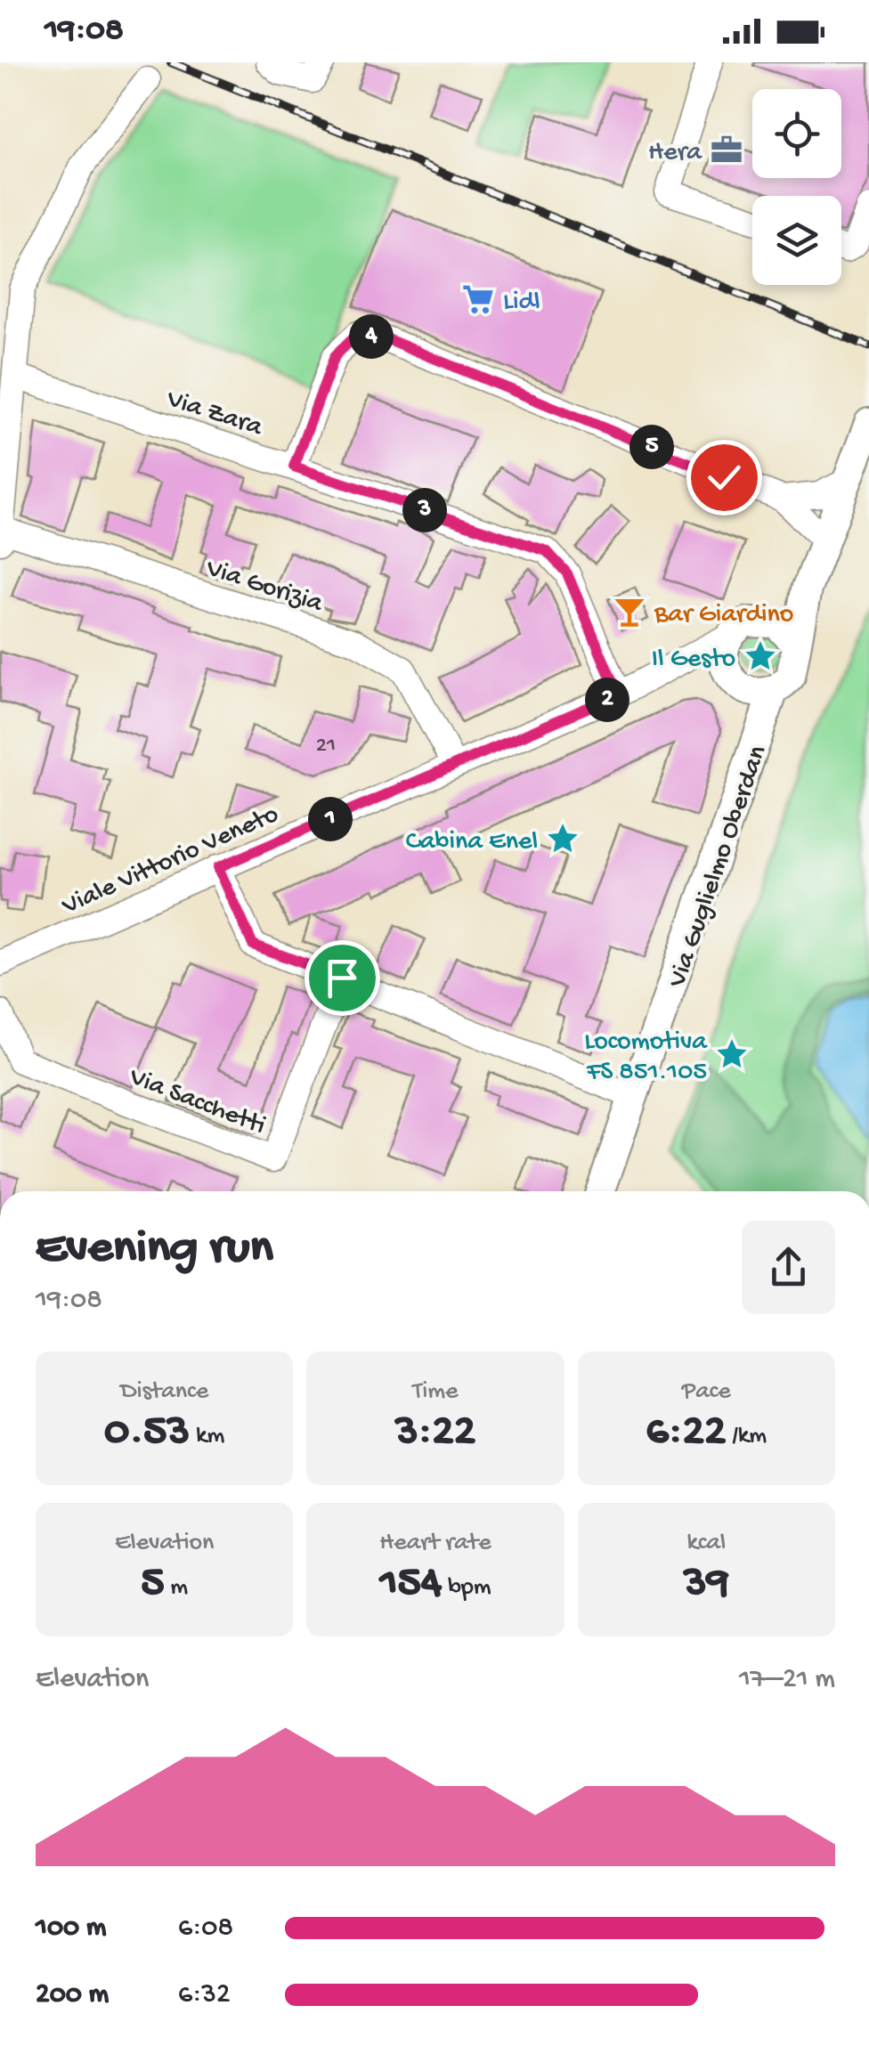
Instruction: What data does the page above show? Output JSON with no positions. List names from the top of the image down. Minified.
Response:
{"streets":{"main road":["Via Guglielmo Oberdan"],"street":["Via Zara","Via Gorizia","Viale Vittorio Veneto","Via Sacchetti"]},"crossings":[["Via Zara","Viale Vittorio Veneto"],["Via Gorizia","Viale Vittorio Veneto"],["Viale Vittorio Veneto","Via Guglielmo Oberdan"]],"places":{"office":["Hera"],"supermarket":["Lidl"],"bar":["Bar Giardino"],"place":["Il Gesto","Cabina Enel","Locomotiva FS 851.105"]},"house_numbers":["21"],"page":{"status":"19:08","pins":["4","5","3","2","1"],"heading":["Evening run","19:08"],"stats":[["Distance","0.53 km"],["Time","3:22"],["Pace","6:22 /km"],["Elevation","5 m"],["Heart rate","154 bpm"],["kcal","39"]],"chart":["Elevation","17–21 m"],"list":[{"name":"100 m","note":"6:08"},{"name":"200 m","note":"6:32"}]}}
